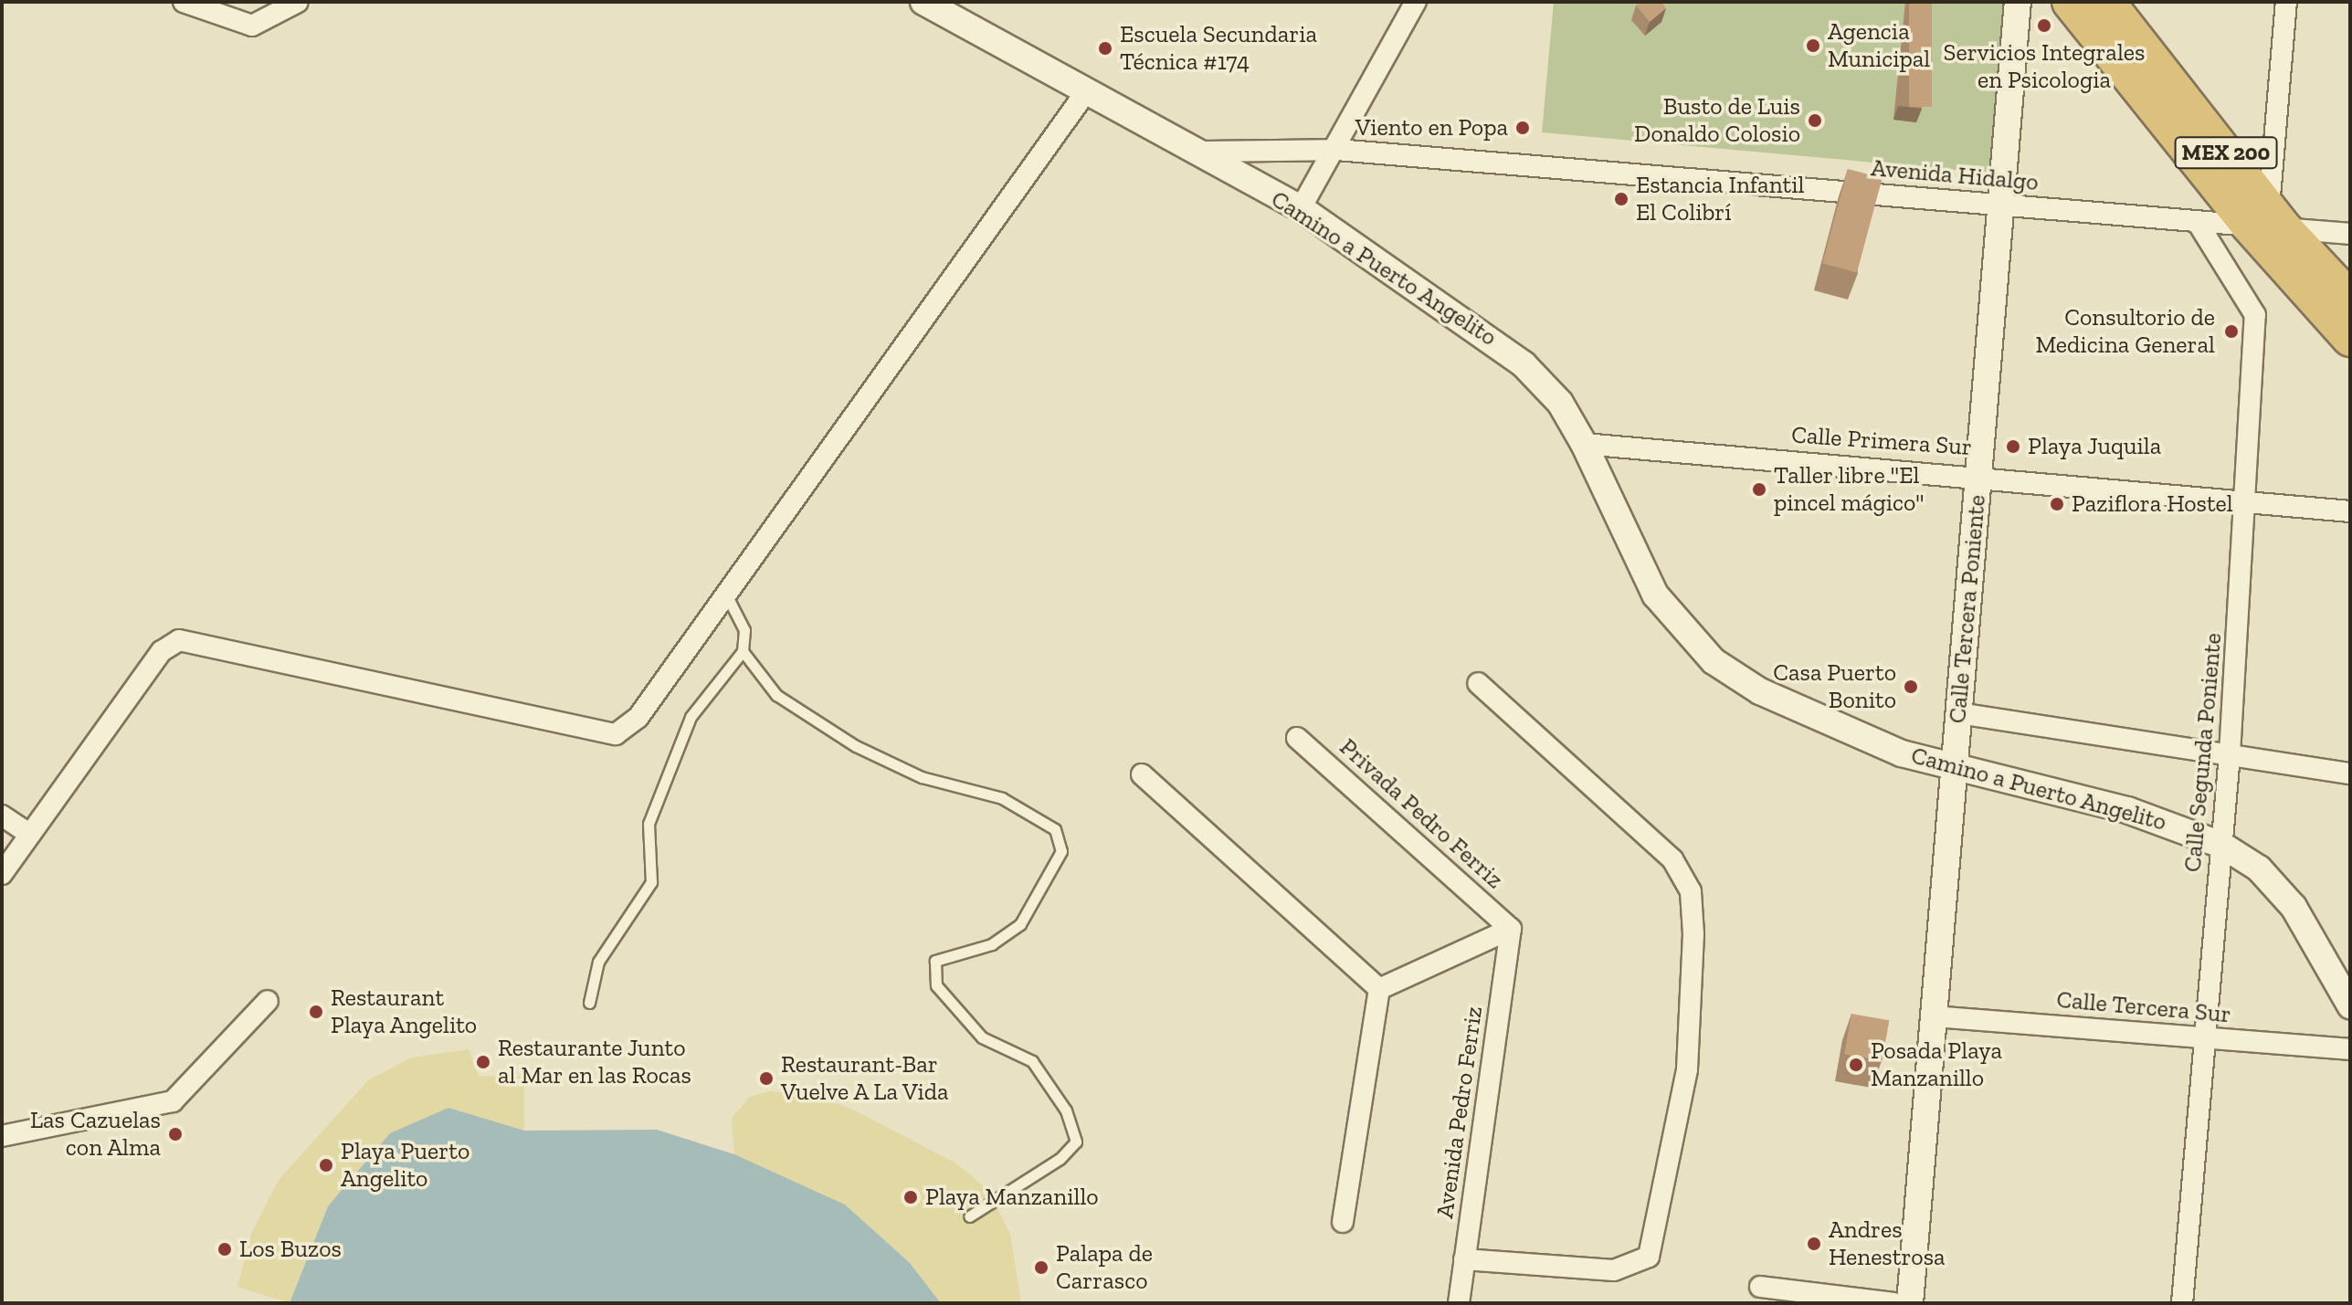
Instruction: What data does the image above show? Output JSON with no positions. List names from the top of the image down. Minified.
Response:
{"streets":{"highway":["MEX 200"],"street":["Avenida Hidalgo","Camino a Puerto Angelito","Calle Primera Sur","Calle Tercera Poniente","Calle Segunda Poniente","Privada Pedro Ferriz","Calle Tercera Sur","Avenida Pedro Ferriz"]},"crossings":[["MEX 200","Avenida Hidalgo"],["Avenida Hidalgo","Camino a Puerto Angelito"],["Avenida Hidalgo","Calle Tercera Poniente"],["Avenida Hidalgo","Calle Segunda Poniente"],["Camino a Puerto Angelito","Calle Primera Sur"],["Camino a Puerto Angelito","Calle Tercera Poniente"],["Camino a Puerto Angelito","Calle Segunda Poniente"],["Calle Primera Sur","Calle Tercera Poniente"],["Calle Primera Sur","Calle Segunda Poniente"],["Calle Tercera Poniente","Calle Tercera Sur"],["Calle Segunda Poniente","Calle Tercera Sur"],["Privada Pedro Ferriz","Avenida Pedro Ferriz"]],"places":["Servicios Integrales en Psicologia","Agencia Municipal","Escuela Secundaria Técnica #174","Busto de Luis Donaldo Colosio","Viento en Popa","Estancia Infantil El Colibrí","Consultorio de Medicina General","Playa Juquila","Taller libre \"El pincel mágico\"","Paziflora Hostel","Casa Puerto Bonito","Restaurant Playa Angelito","Restaurante Junto al Mar en las Rocas","Posada Playa Manzanillo","Restaurant-Bar Vuelve A La Vida","Las Cazuelas con Alma","Playa Puerto Angelito","Playa Manzanillo","Andres Henestrosa","Los Buzos","Palapa de Carrasco"]}
